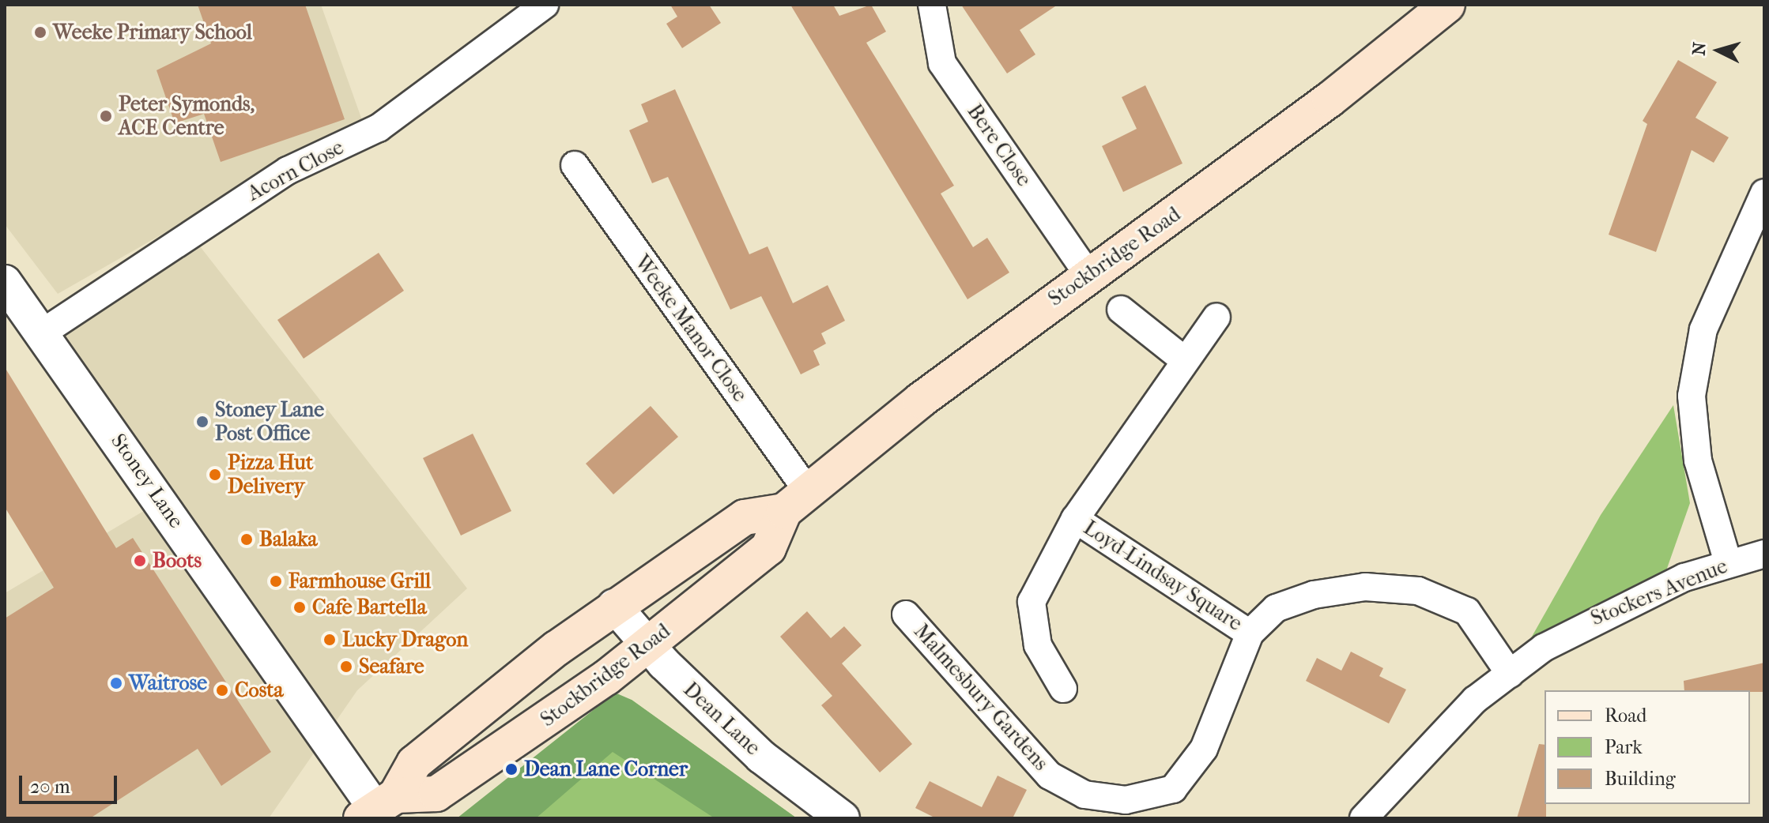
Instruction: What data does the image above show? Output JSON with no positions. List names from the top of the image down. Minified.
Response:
{"streets":{"main road":["Stockbridge Road"],"street":["Bere Close","Acorn Close","Weeke Manor Close","Stoney Lane","Loyd-Lindsay Square","Stockers Avenue","Malmesbury Gardens","Dean Lane"]},"crossings":[["Bere Close","Stockbridge Road"],["Acorn Close","Stoney Lane"],["Stockbridge Road","Weeke Manor Close"],["Stockbridge Road","Stoney Lane"],["Stockbridge Road","Dean Lane"],["Loyd-Lindsay Square","Malmesbury Gardens"],["Stockers Avenue","Malmesbury Gardens"]],"places":["Weeke Primary School","Peter Symonds, ACE Centre","Stoney Lane Post Office","Pizza Hut Delivery","Balaka","Boots","Farmhouse Grill","Cafe Bartella","Lucky Dragon","Seafare","Waitrose","Costa","Dean Lane Corner"],"legend":["Road","Park","Building"],"scale_bar":"20 m","north":"left"}
